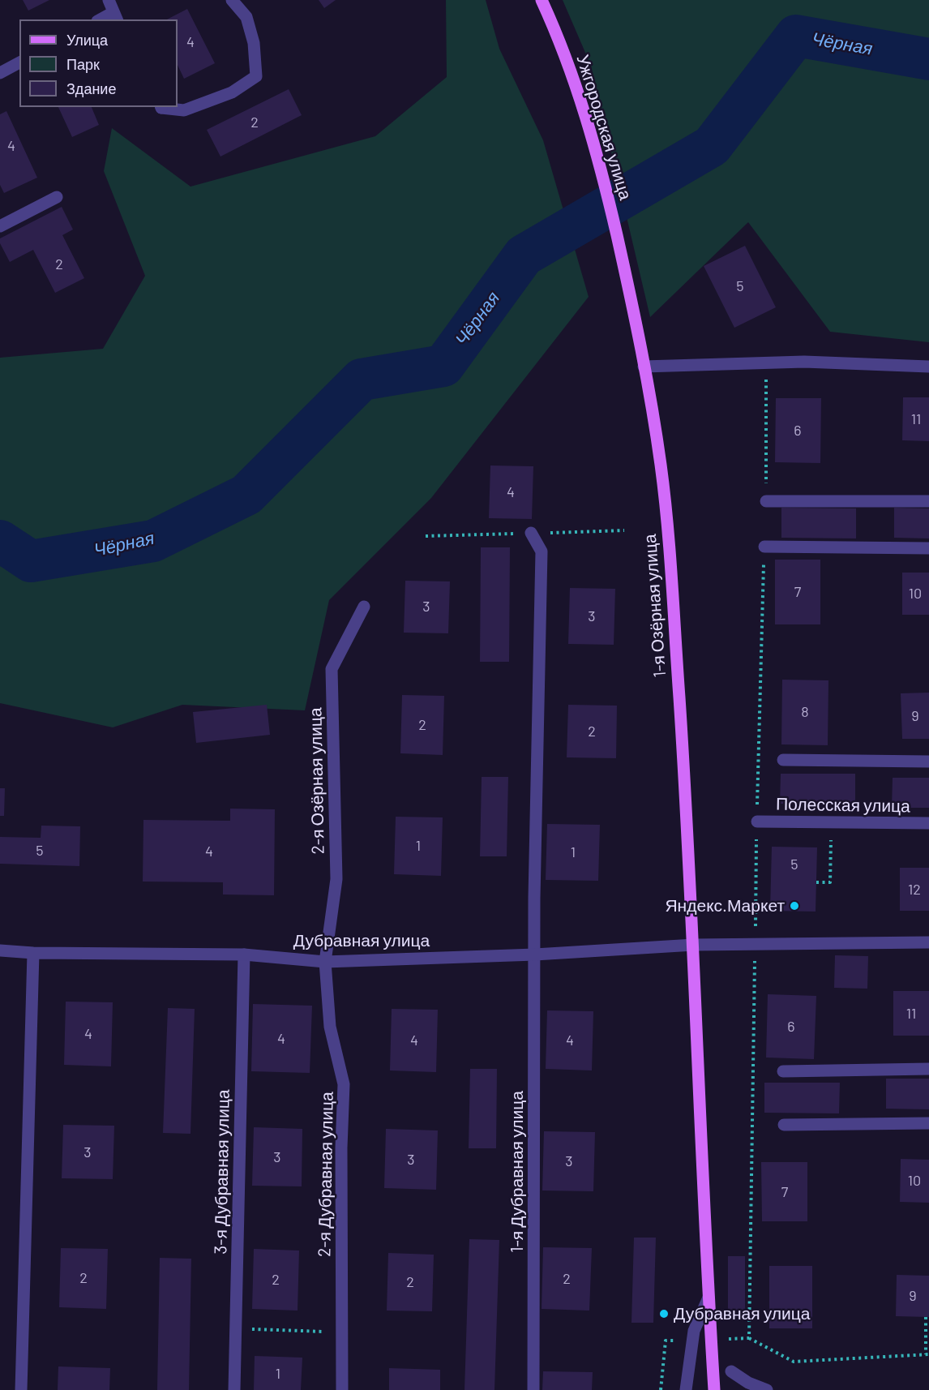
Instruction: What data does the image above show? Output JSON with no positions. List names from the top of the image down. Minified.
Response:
{"streets":{"main road":["Ужгородская улица","1-я Озёрная улица"],"street":["2-я Озёрная улица","Полесская улица","Дубравная улица","3-я Дубравная улица","1-я Дубравная улица","2-я Дубравная улица"]},"crossings":[["Ужгородская улица","1-я Озёрная улица"],["1-я Озёрная улица","Дубравная улица"],["2-я Озёрная улица","Дубравная улица"],["2-я Озёрная улица","2-я Дубравная улица"],["Дубравная улица","3-я Дубравная улица"],["Дубравная улица","1-я Дубравная улица"],["Дубравная улица","2-я Дубравная улица"]],"water":["Чёрная"],"places":["Яндекс.Маркет","Дубравная улица"],"house_numbers":["4","2","4","2","5","11","6","4","7","10","3","3","8","9","2","2","1","5","4","1","5","12","11","6","4","4","4","4","3","3","3","3","10","7","2","2","2","2","9","1"],"legend":["Улица","Парк","Здание"]}
